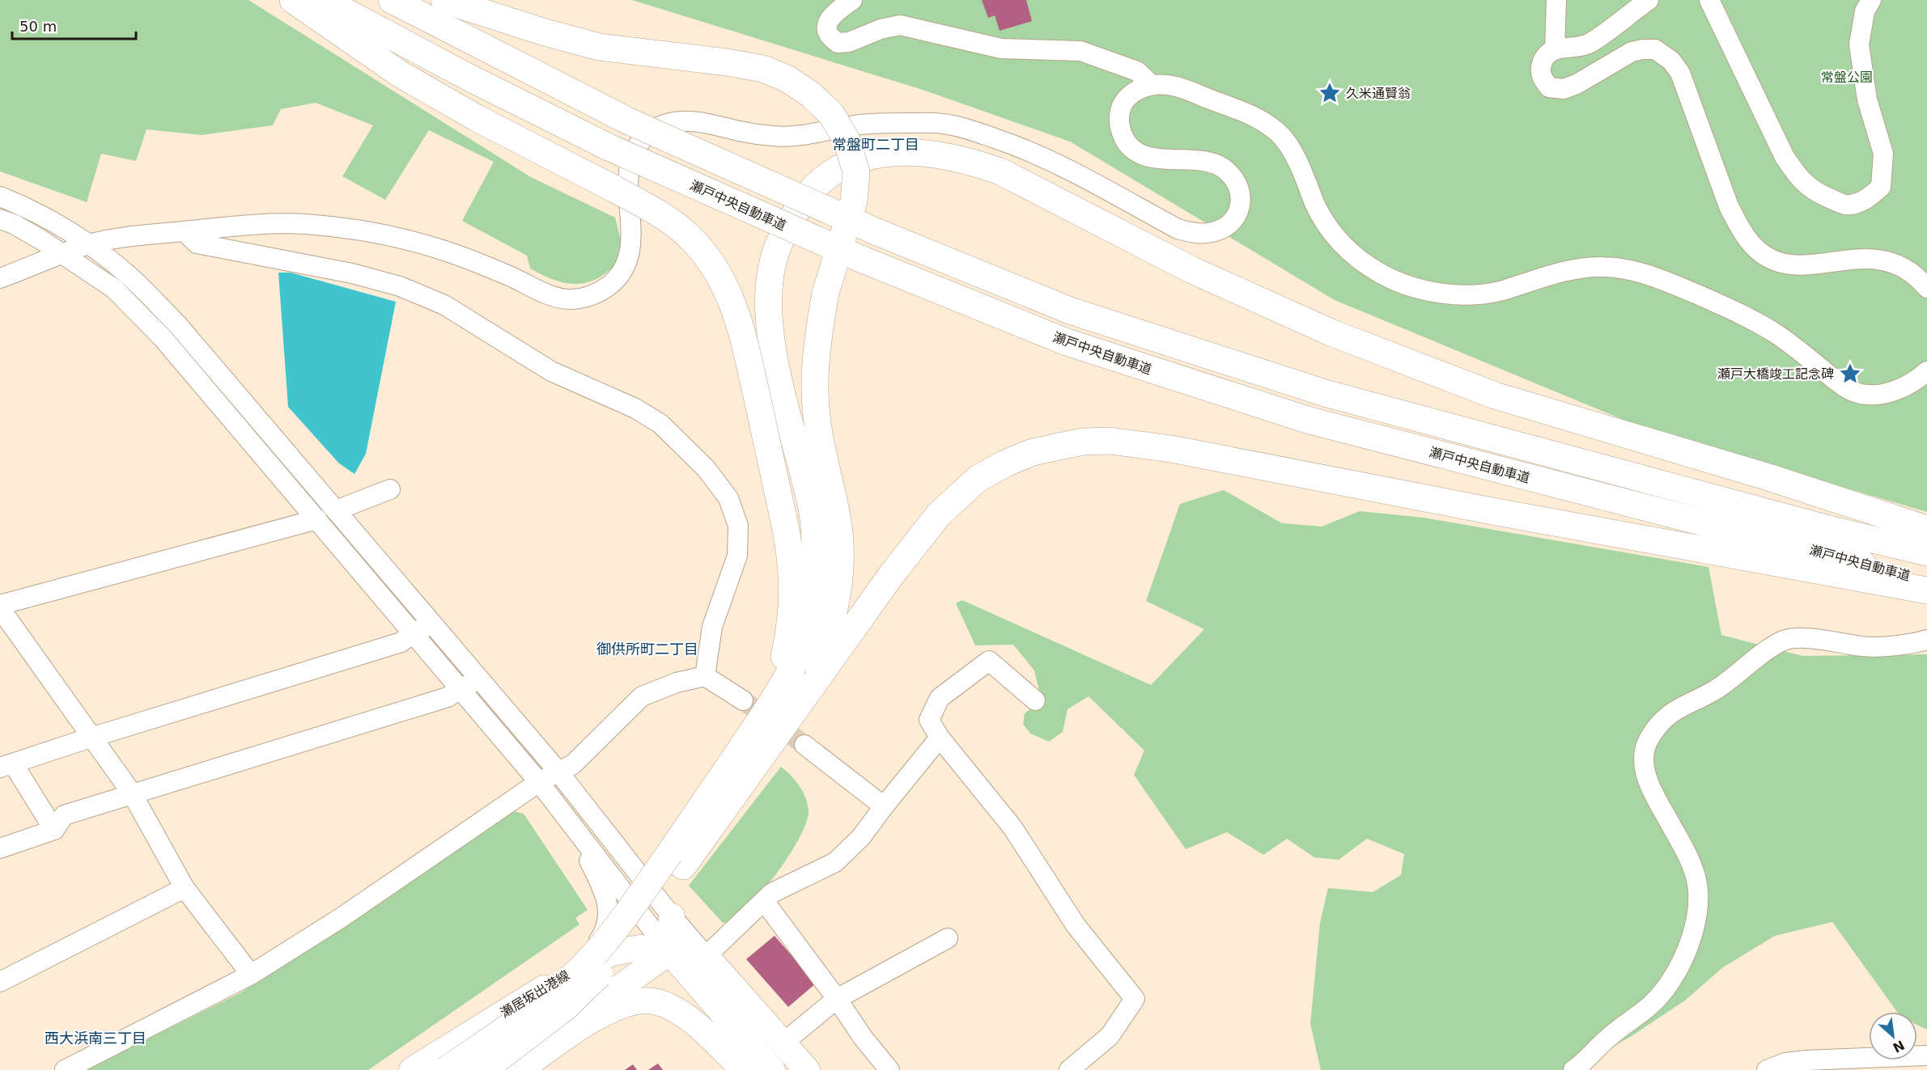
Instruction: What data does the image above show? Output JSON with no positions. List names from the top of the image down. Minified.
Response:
{"streets":{"highway":["瀬戸中央自動車道"],"main road":["瀬居坂出港線"]},"districts":["常盤町二丁目","御供所町二丁目","西大浜南三丁目"],"parks":["常盤公園"],"places":{"place":["久米通賢翁","瀬戸大橋竣工記念碑"]},"scale_bar":"50 m","north":"bottom right"}
